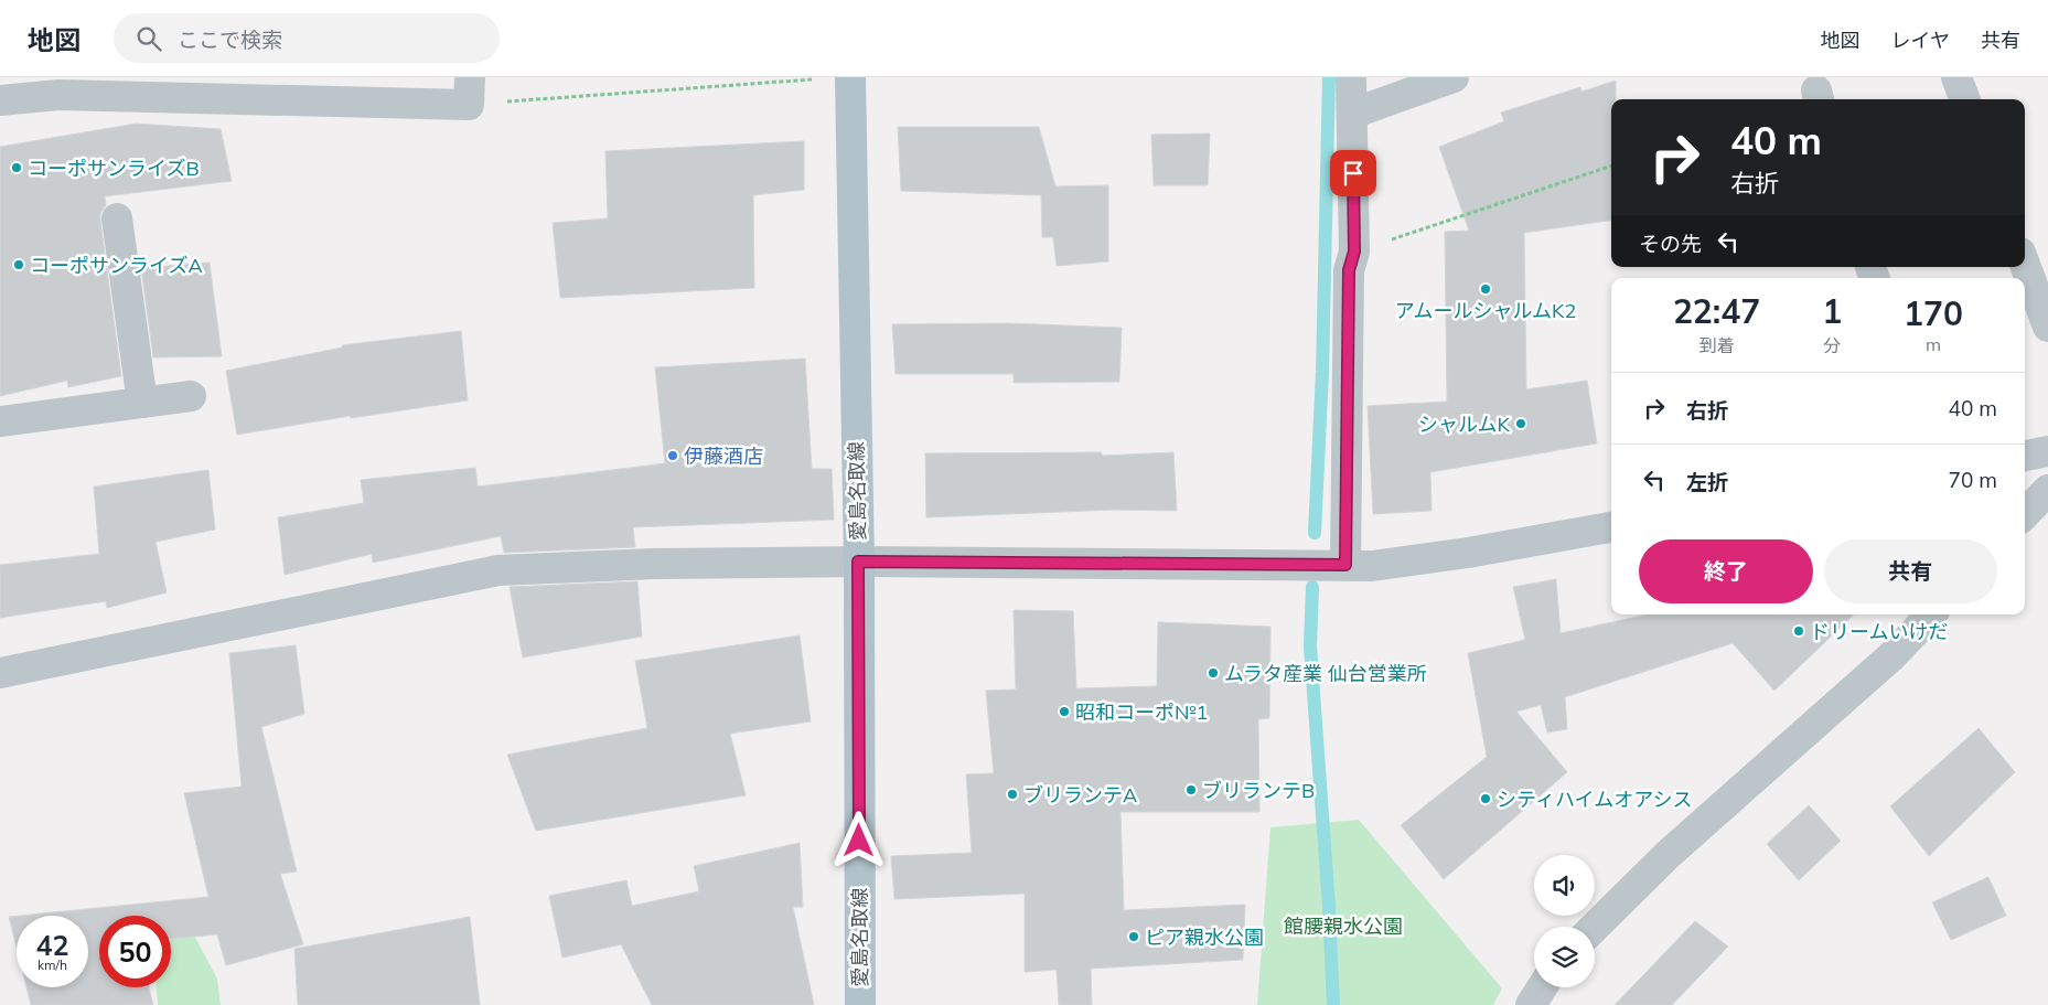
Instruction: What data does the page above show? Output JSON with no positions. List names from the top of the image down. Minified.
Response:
{"streets":{"main road":["愛島名取線"]},"parks":["館腰親水公園"],"places":["コーポサンライズB","コーポサンライズA","アムールシャルムK2","シャルムK","伊藤酒店","ドリームいけだ","ムラタ産業 仙台営業所","昭和コーポ№1","ブリランテB","ブリランテA","シティハイムオアシス","ピア親水公園"],"page":{"header":"地図","search":"ここで検索","nav":["地図","レイヤ","共有"],"turn":["40 m","右折"],"then":"その先","eta":["22:47","到着","1","分","170","m"],"list":[{"name":"右折","value":"40 m"},{"name":"左折","value":"70 m"}],"buttons":["終了","共有"],"speed":"42 km/h","limit":"50"}}
